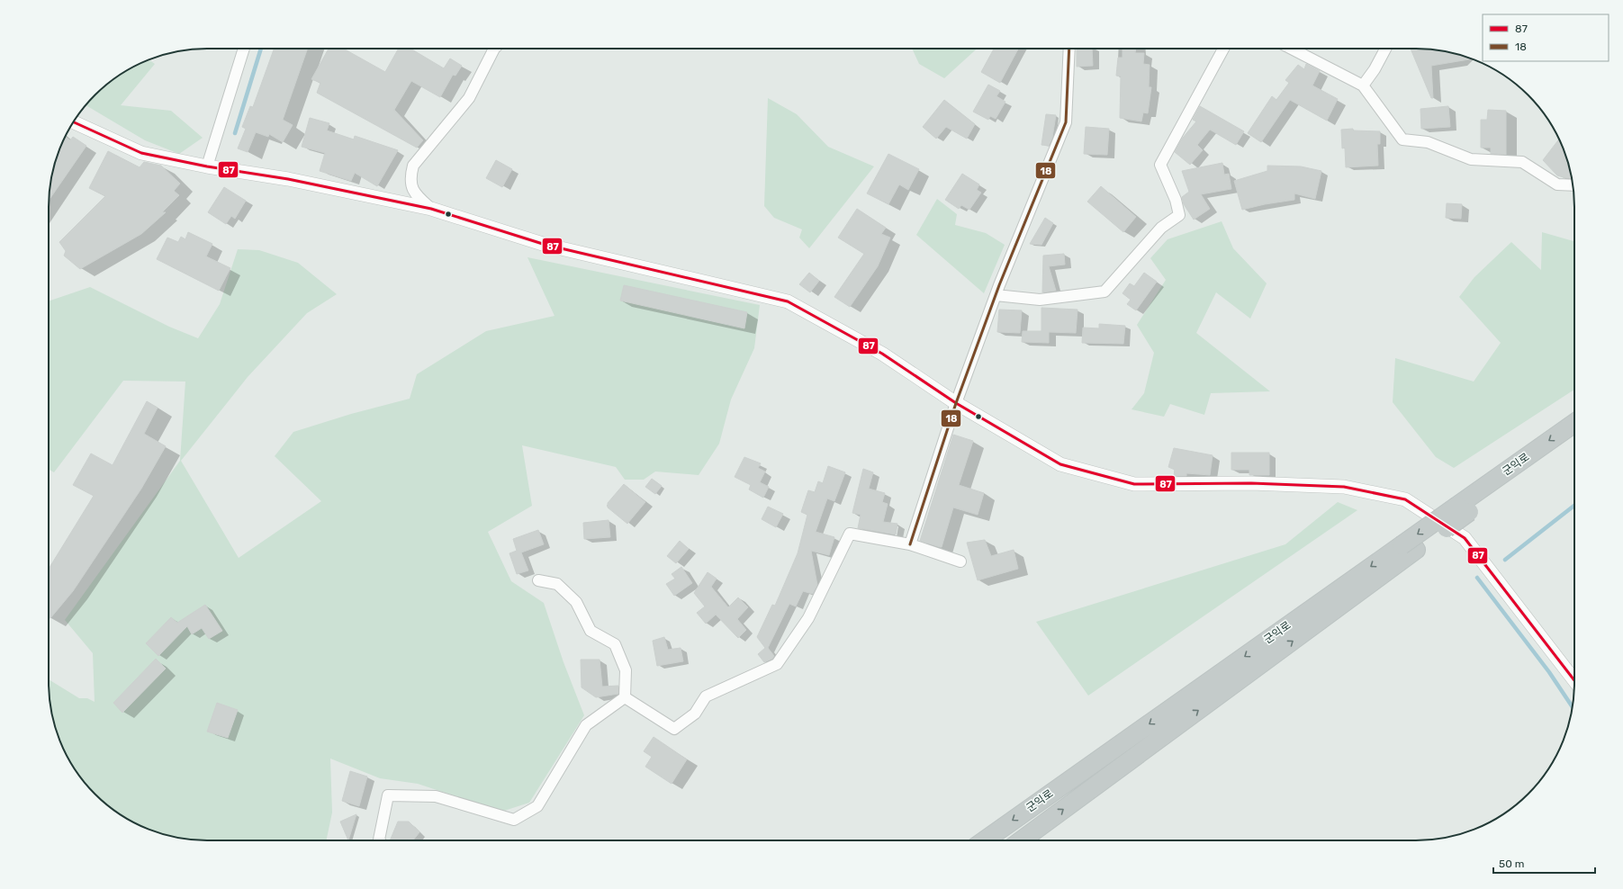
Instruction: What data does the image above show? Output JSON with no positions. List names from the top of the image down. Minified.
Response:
{"streets":{"highway":["군익로"]},"lines":["transit line 18","transit line 87"],"legend":["87","18"],"scale_bar":"50 m"}
